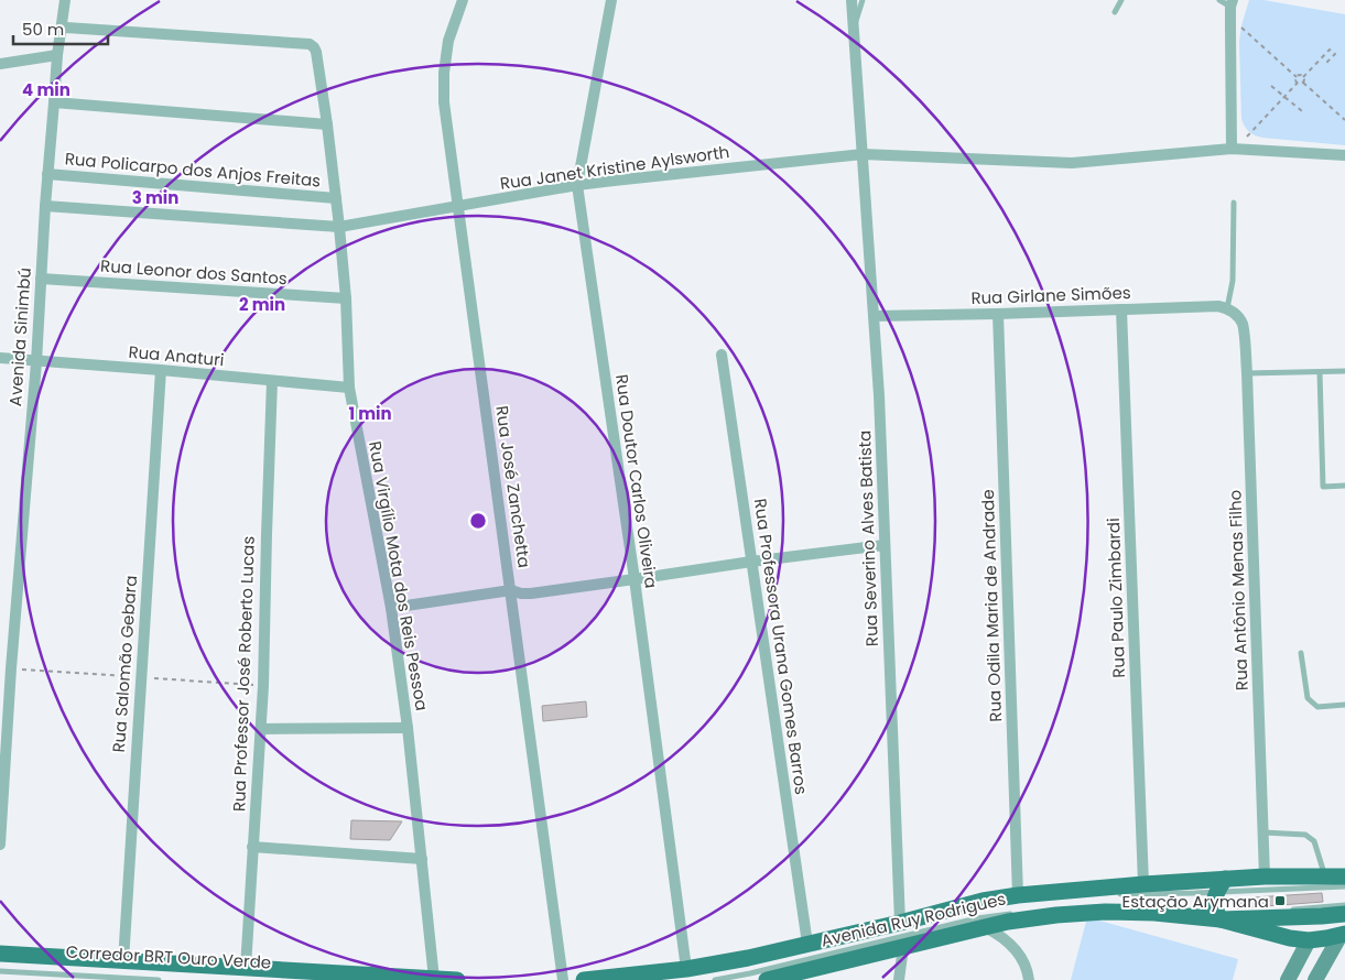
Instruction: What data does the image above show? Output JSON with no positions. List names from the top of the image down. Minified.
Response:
{"streets":{"main road":["Avenida Ruy Rodrigues"],"street":["Rua Janet Kristine Aylsworth","Rua Policarpo dos Anjos Freitas","Rua Leonor dos Santos","Rua Girlane Simões","Avenida Sinimbú","Rua Anaturi","Rua Doutor Carlos Oliveira","Rua José Zanchetta","Rua Severino Alves Batista","Rua Virgílio Mota dos Reis Pessoa","Rua Antônio Menas Filho","Rua Paulo Zimbardi","Rua Odila Maria de Andrade","Rua Professora Urana Gomes Barros","Rua Salomão Gebara","Rua Professor José Roberto Lucas"],"lane":["Corredor BRT Ouro Verde"]},"crossings":[["Rua Janet Kristine Aylsworth","Avenida Sinimbú"],["Rua Janet Kristine Aylsworth","Rua Doutor Carlos Oliveira"],["Rua Janet Kristine Aylsworth","Rua José Zanchetta"],["Rua Janet Kristine Aylsworth","Rua Severino Alves Batista"],["Rua Janet Kristine Aylsworth","Rua Virgílio Mota dos Reis Pessoa"],["Rua Policarpo dos Anjos Freitas","Avenida Sinimbú"],["Rua Policarpo dos Anjos Freitas","Rua Virgílio Mota dos Reis Pessoa"],["Rua Leonor dos Santos","Avenida Sinimbú"],["Rua Leonor dos Santos","Rua Virgílio Mota dos Reis Pessoa"],["Rua Girlane Simões","Rua Severino Alves Batista"],["Rua Girlane Simões","Rua Antônio Menas Filho"],["Rua Girlane Simões","Rua Paulo Zimbardi"],["Rua Girlane Simões","Rua Odila Maria de Andrade"],["Avenida Sinimbú","Rua Anaturi"],["Avenida Sinimbú","Rua Virgílio Mota dos Reis Pessoa"],["Rua Anaturi","Rua Virgílio Mota dos Reis Pessoa"],["Rua Anaturi","Rua Salomão Gebara"],["Rua Anaturi","Rua Professor José Roberto Lucas"],["Rua Doutor Carlos Oliveira","Avenida Ruy Rodrigues"],["Rua Severino Alves Batista","Avenida Ruy Rodrigues"],["Rua Antônio Menas Filho","Avenida Ruy Rodrigues"],["Rua Paulo Zimbardi","Avenida Ruy Rodrigues"],["Rua Odila Maria de Andrade","Avenida Ruy Rodrigues"],["Rua Professora Urana Gomes Barros","Avenida Ruy Rodrigues"]],"places":{"transit":["Estação Arymana"]},"scale_bar":"50 m","rings":["4 min","3 min","2 min","1 min"]}
